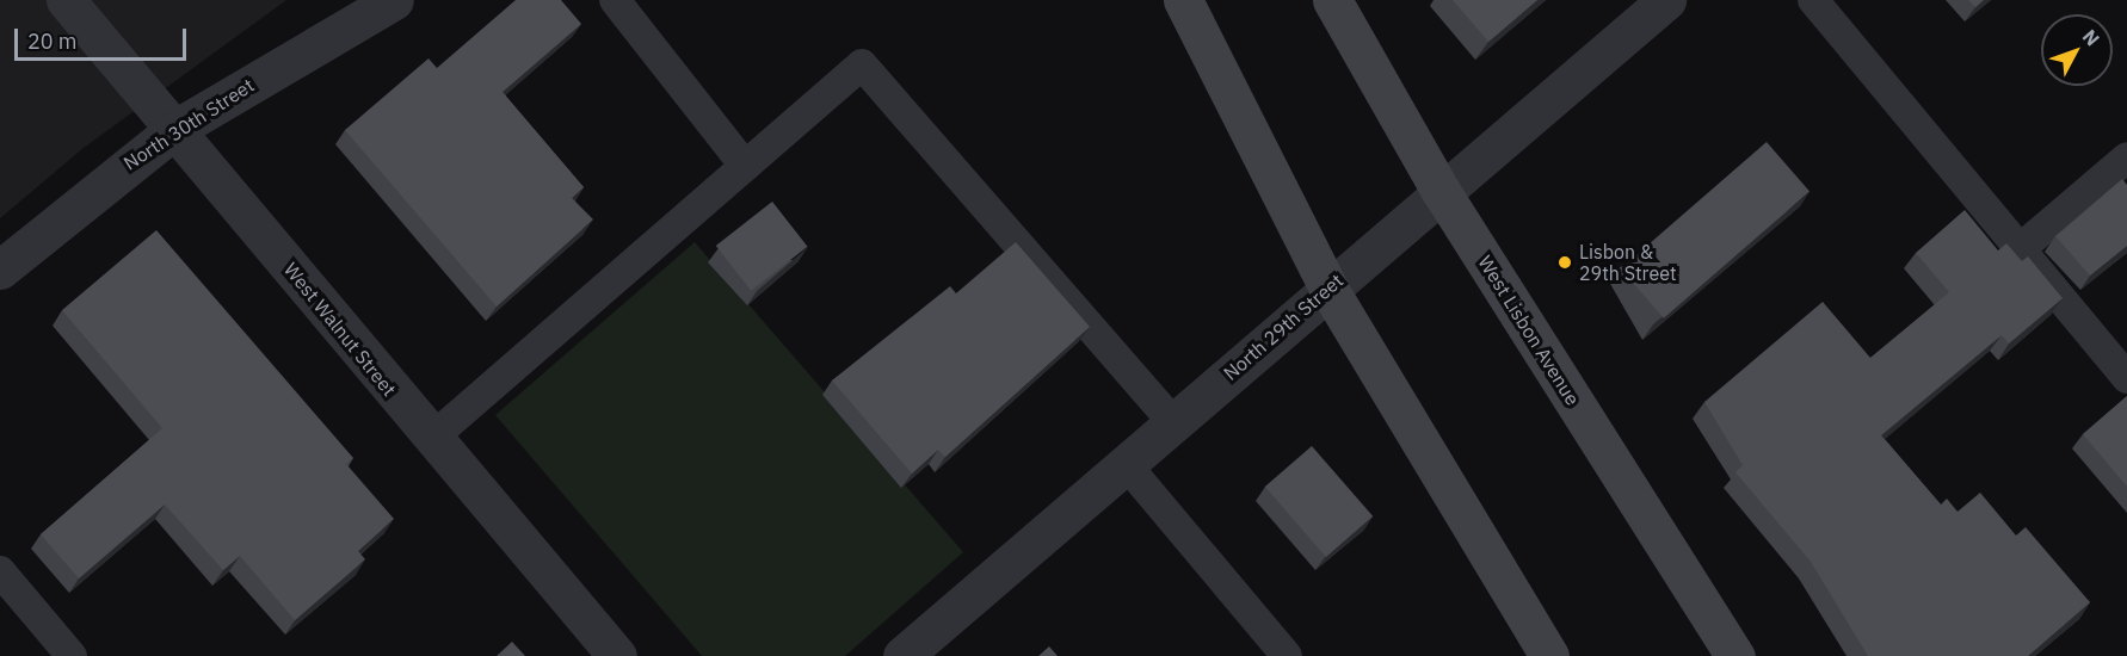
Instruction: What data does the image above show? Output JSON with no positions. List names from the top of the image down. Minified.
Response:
{"streets":{"main road":["West Lisbon Avenue"],"street":["North 30th Street","North 29th Street","West Walnut Street"]},"crossings":[["North 30th Street","West Walnut Street"],["North 29th Street","West Lisbon Avenue"]],"places":["Lisbon & 29th Street"],"scale_bar":"20 m","north":"top right"}
